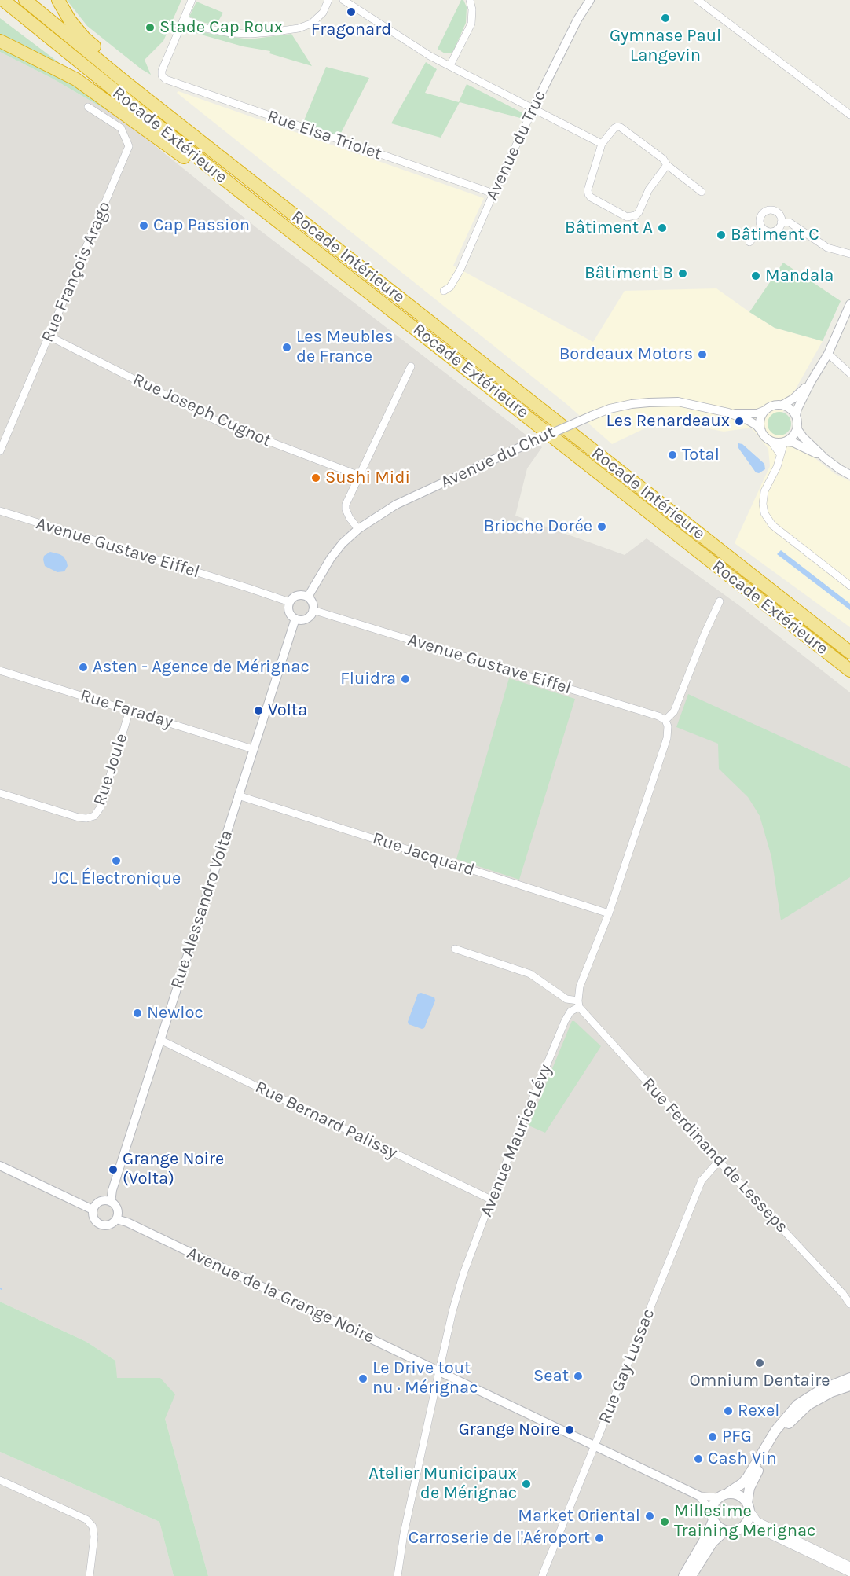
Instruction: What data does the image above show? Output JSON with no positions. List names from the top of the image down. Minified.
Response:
{"streets":{"highway":["Rocade Extérieure","Rocade Intérieure"],"street":["Rue Elsa Triolet","Avenue du Truc","Rue François Arago","Rue Joseph Cugnot","Avenue du Chut","Avenue Gustave Eiffel","Rue Faraday","Rue Joule","Rue Jacquard","Rue Alessandro Volta","Rue Bernard Palissy","Avenue Maurice Lévy","Rue Ferdinand de Lesseps","Avenue de la Grange Noire","Rue Gay Lussac"]},"crossings":[["Rue Elsa Triolet","Avenue du Truc"],["Rue François Arago","Rue Joseph Cugnot"],["Avenue du Chut","Avenue Gustave Eiffel"],["Avenue du Chut","Rue Alessandro Volta"],["Avenue Gustave Eiffel","Rue Alessandro Volta"],["Avenue Gustave Eiffel","Avenue Maurice Lévy"],["Rue Faraday","Rue Joule"],["Rue Faraday","Rue Alessandro Volta"],["Rue Jacquard","Rue Alessandro Volta"],["Rue Jacquard","Avenue Maurice Lévy"],["Rue Alessandro Volta","Rue Bernard Palissy"],["Rue Alessandro Volta","Avenue de la Grange Noire"],["Rue Bernard Palissy","Avenue Maurice Lévy"],["Avenue Maurice Lévy","Rue Ferdinand de Lesseps"],["Avenue Maurice Lévy","Avenue de la Grange Noire"],["Rue Ferdinand de Lesseps","Rue Gay Lussac"],["Avenue de la Grange Noire","Rue Gay Lussac"]],"places":["Fragonard","Gymnase Paul Langevin","Stade Cap Roux","Cap Passion","Bâtiment A","Bâtiment C","Bâtiment B","Mandala","Les Meubles de France","Bordeaux Motors","Les Renardeaux","Total","Sushi Midi","Brioche Dorée","Asten - Agence de Mérignac","Fluidra","Volta","JCL Électronique","Newloc","Grange Noire (Volta)","Omnium Dentaire","Seat","Le Drive tout nu · Mérignac","Rexel","Grange Noire","PFG","Cash Vin","Atelier Municipaux de Mérignac","Market Oriental","Millesime Training Merignac","Carroserie de l'Aéroport"]}
